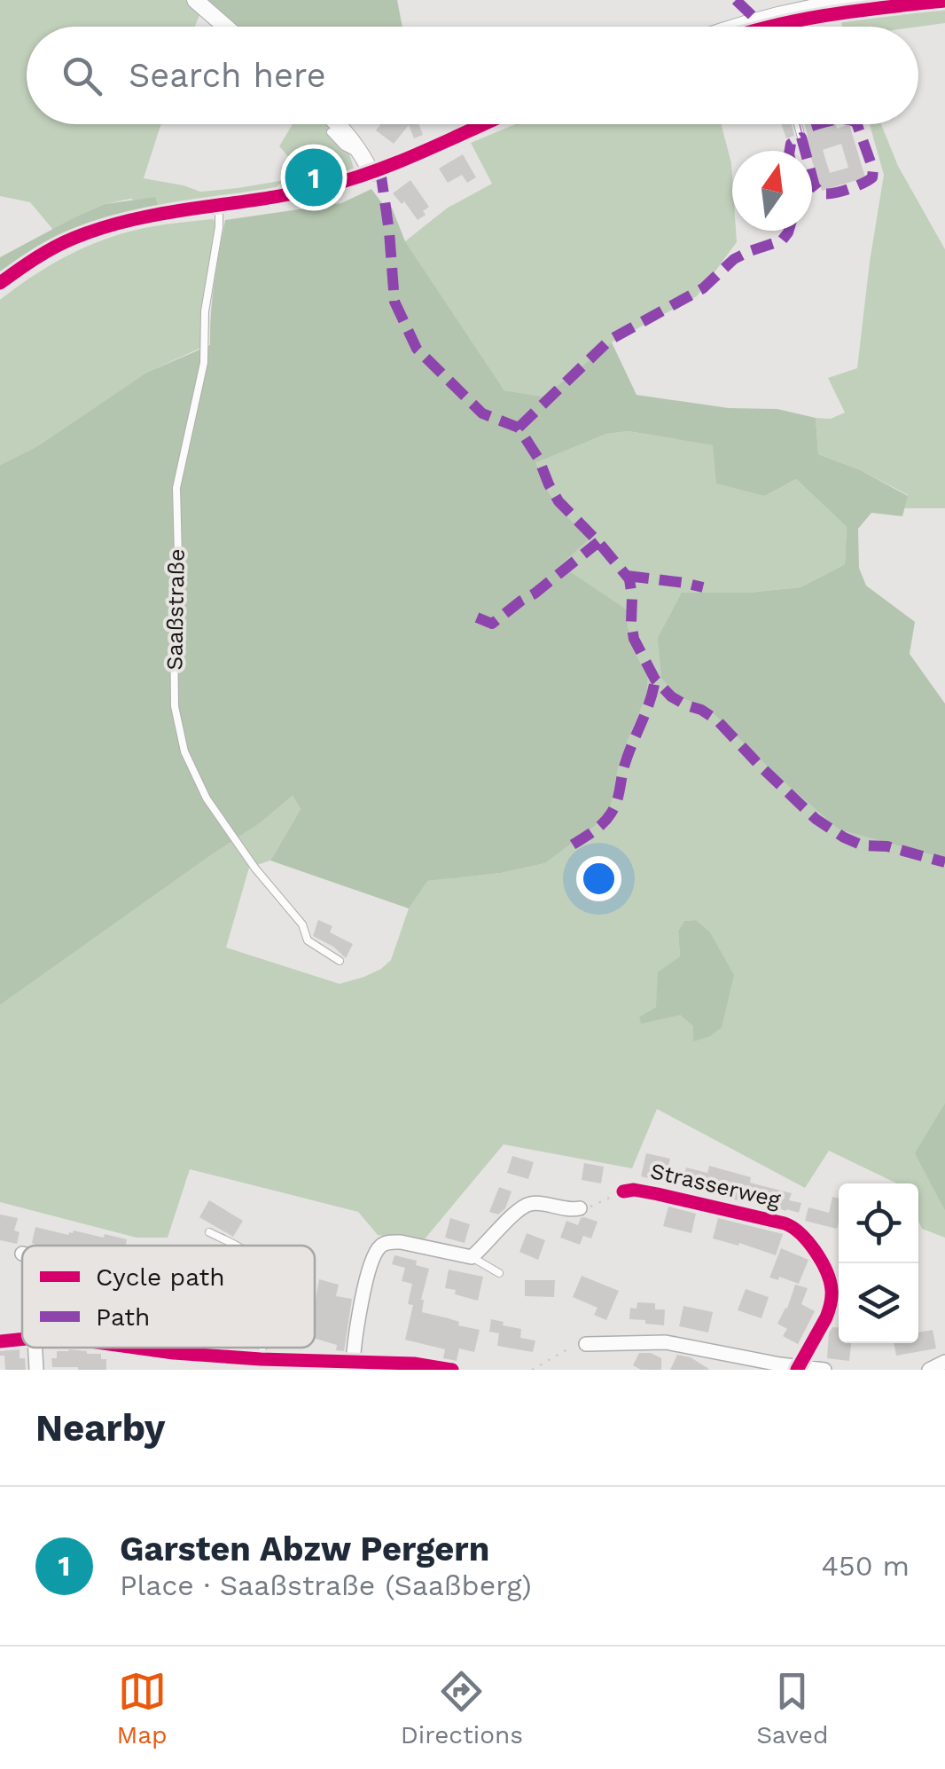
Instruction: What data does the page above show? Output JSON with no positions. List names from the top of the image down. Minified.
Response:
{"streets":{"street":["Strasserweg"],"lane":["Saaßstraße"]},"legend":["Cycle path","Path"],"north":"top","page":{"search":"Search here","pins":"1","heading":"Nearby","list":[{"mark":"1","name":"Garsten Abzw Pergern","note":"Place · Saaßstraße (Saaßberg)","value":"450 m"}],"nav":["Map","Directions","Saved"]}}
